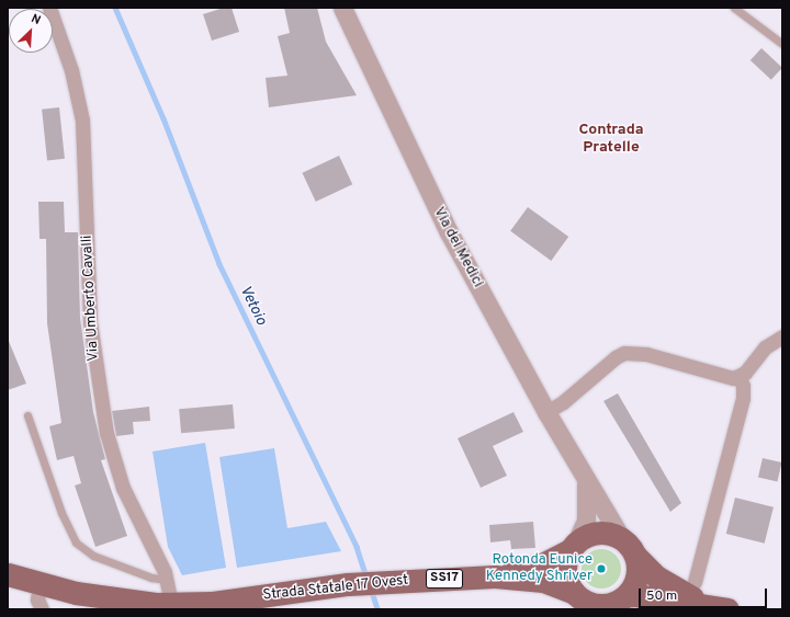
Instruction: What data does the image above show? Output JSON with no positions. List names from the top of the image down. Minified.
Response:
{"streets":{"main road":["SS17","Strada Statale 17 Ovest"],"street":["Via dei Medici","Via Umberto Cavalli"]},"crossings":[["Via dei Medici","SS17"],["Via dei Medici","Strada Statale 17 Ovest"],["Via Umberto Cavalli","Strada Statale 17 Ovest"],["SS17","Strada Statale 17 Ovest"]],"districts":["Contrada Pratelle"],"water":["Vetoio"],"places":["Rotonda Eunice Kennedy Shriver"],"scale_bar":"50 m","north":"top right"}
